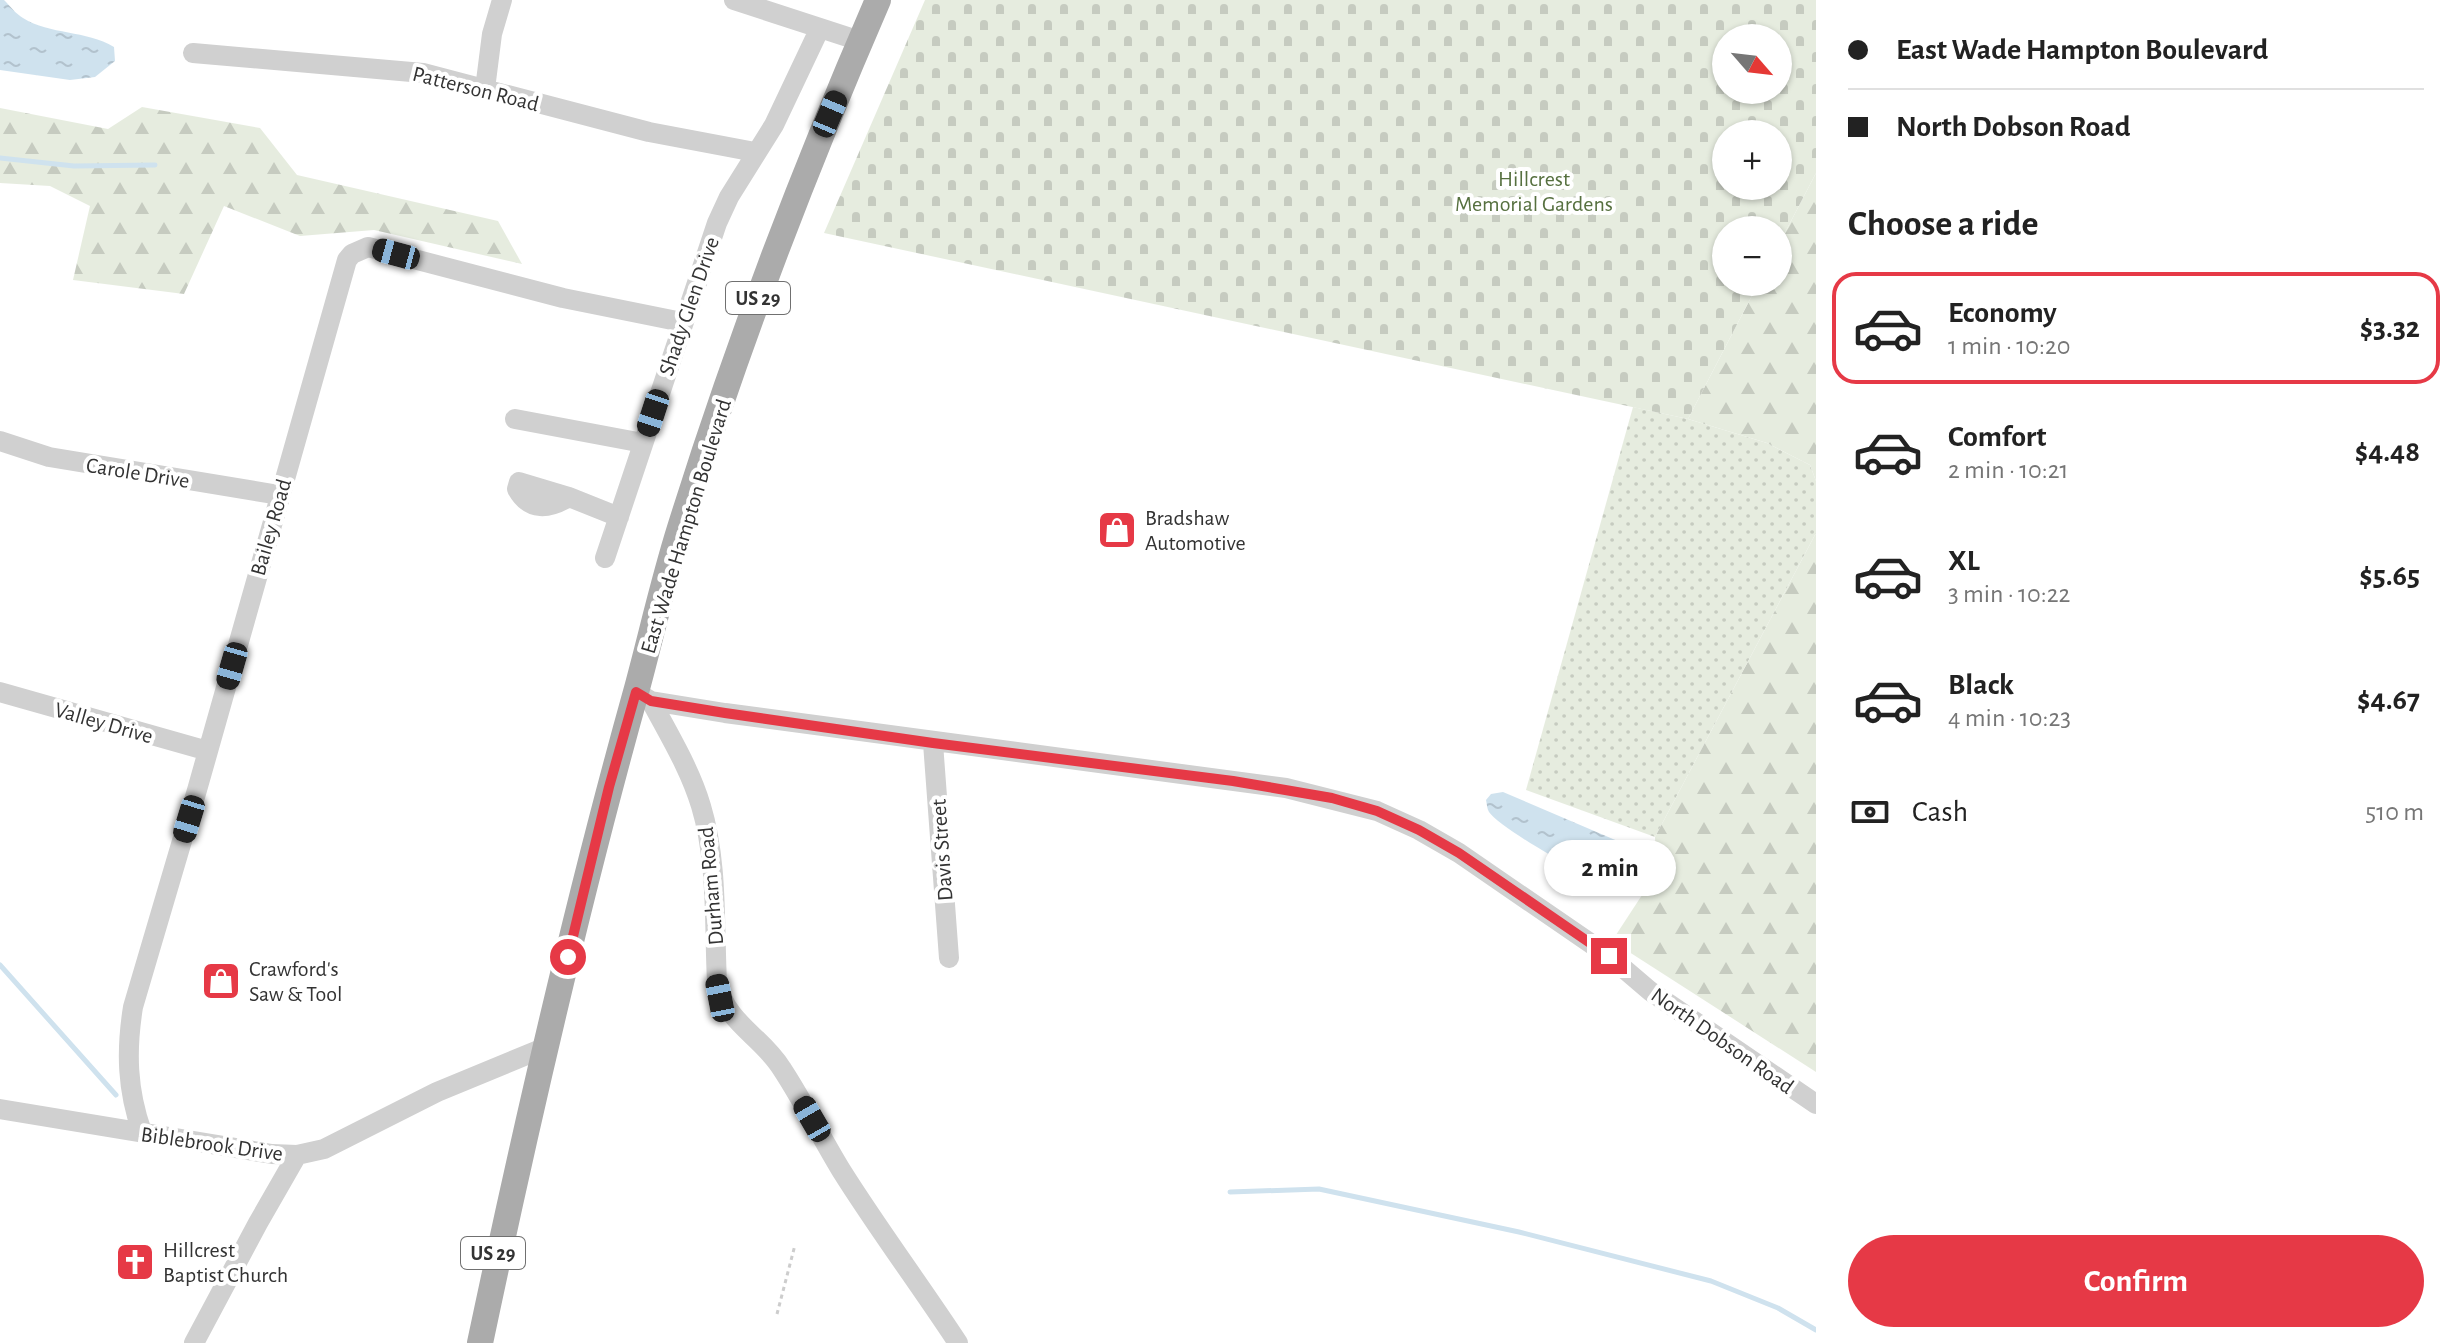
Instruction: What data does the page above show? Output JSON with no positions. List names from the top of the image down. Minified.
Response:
{"streets":{"main road":["US 29","East Wade Hampton Boulevard"],"street":["Patterson Road","Shady Glen Drive","Carole Drive","Bailey Road","Valley Drive","Davis Street","Durham Road","North Dobson Road","Biblebrook Drive"]},"crossings":[["Patterson Road","Shady Glen Drive"],["Shady Glen Drive","Bailey Road"],["Carole Drive","Bailey Road"],["East Wade Hampton Boulevard","Durham Road"],["East Wade Hampton Boulevard","North Dobson Road"],["East Wade Hampton Boulevard","Biblebrook Drive"],["Bailey Road","Valley Drive"],["Bailey Road","Biblebrook Drive"],["Davis Street","North Dobson Road"],["Durham Road","North Dobson Road"]],"parks":["Hillcrest Memorial Gardens"],"places":{"shop":["Bradshaw Automotive","Crawford's Saw & Tool"],"church":["Hillcrest Baptist Church"]},"north":"bottom right","page":{"banner":["East Wade Hampton Boulevard","North Dobson Road"],"map_buttons":["+","−"],"heading":"Choose a ride","list":[{"name":"Economy","note":"1 min · 10:20","value":"$3.32"},{"name":"Comfort","note":"2 min · 10:21","value":"$4.48"},{"name":"XL","note":"3 min · 10:22","value":"$5.65"},{"name":"Black","note":"4 min · 10:23","value":"$4.67"}],"pay":["Cash","510 m"],"bubble":"2 min","buttons":"Confirm"}}
